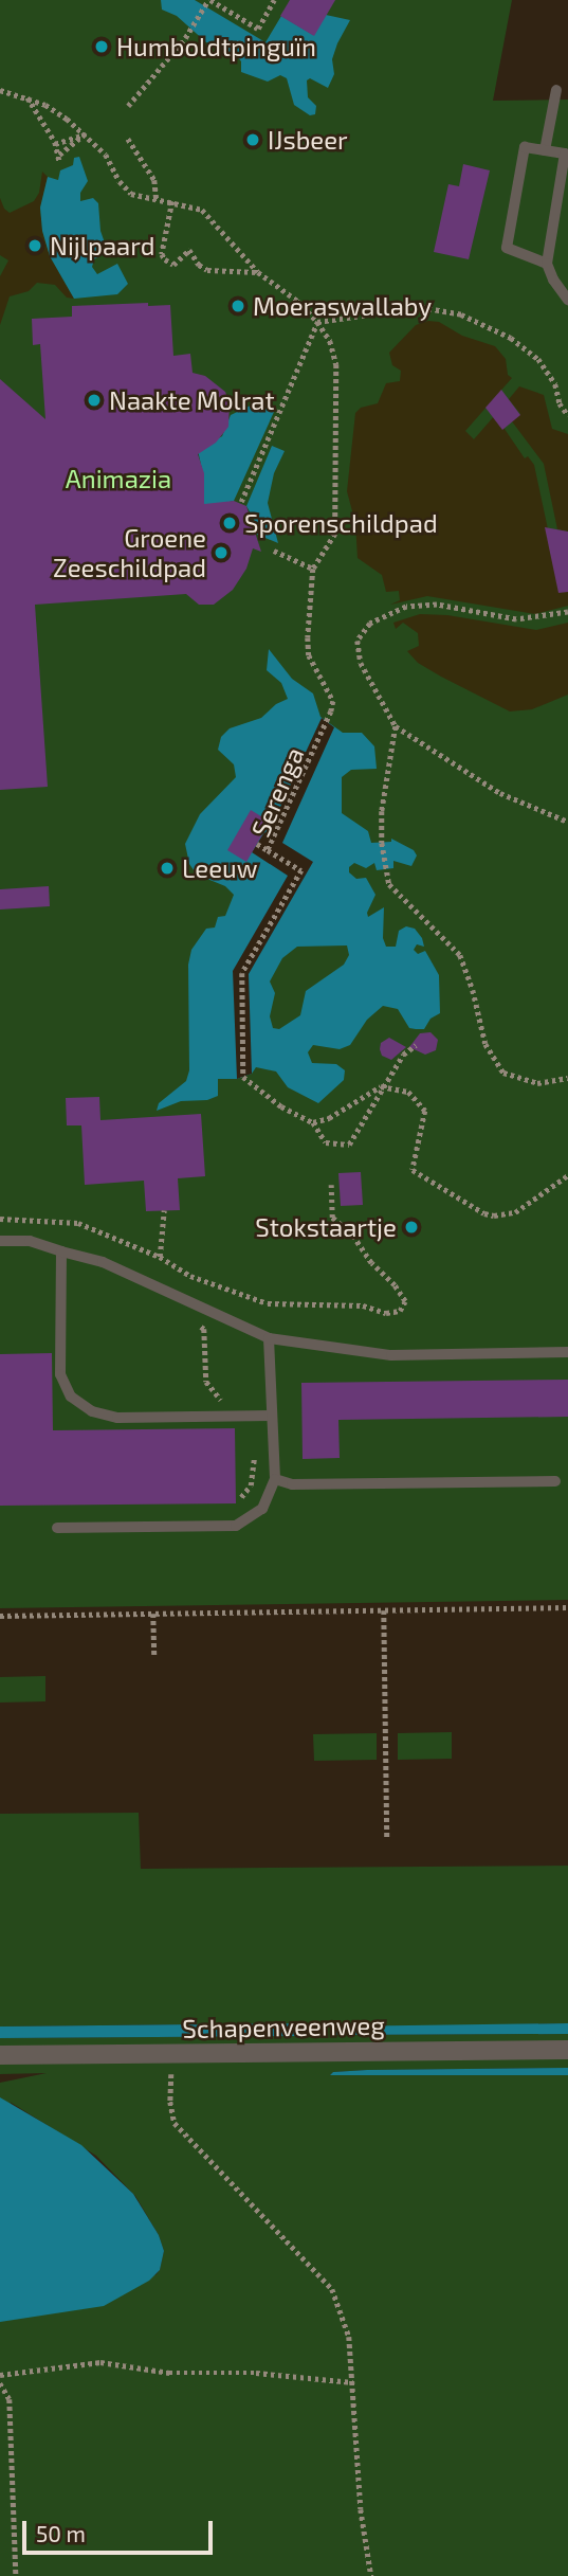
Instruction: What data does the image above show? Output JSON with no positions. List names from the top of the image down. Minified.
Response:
{"streets":{"street":["Schapenveenweg"],"path":["Serenga"]},"parks":["Animazia"],"places":["Humboldtpinguïn","IJsbeer","Nijlpaard","Moeraswallaby","Naakte Molrat","Sporenschildpad","Groene Zeeschildpad","Leeuw","Stokstaartje"],"scale_bar":"50 m"}
